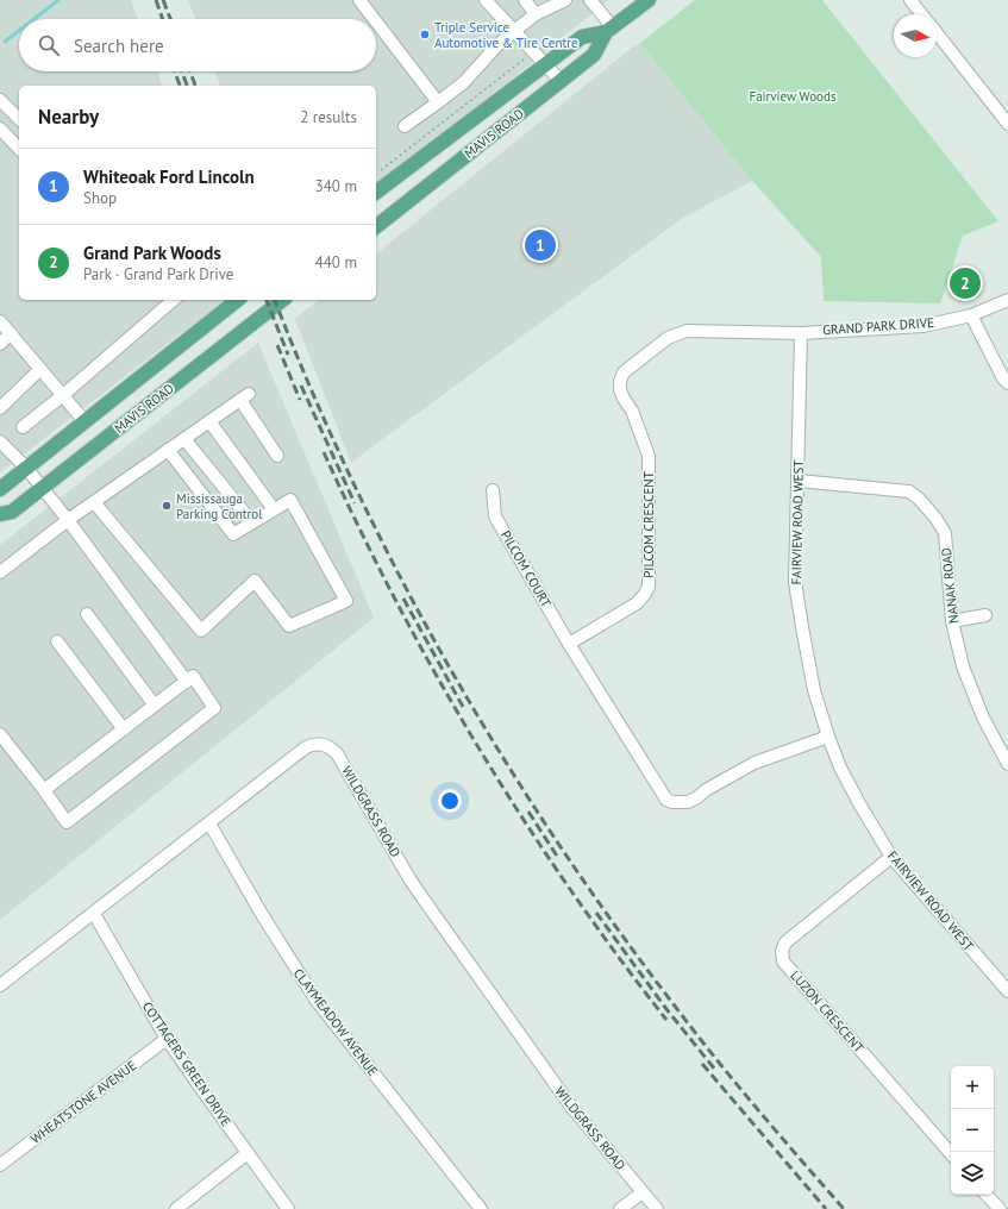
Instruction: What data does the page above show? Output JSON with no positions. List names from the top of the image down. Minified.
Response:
{"streets":{"main road":["MAVIS ROAD"],"street":["GRAND PARK DRIVE","FAIRVIEW ROAD WEST","PILCOM CRESCENT","PILCOM COURT","NANAK ROAD","WILDGRASS ROAD","LUZON CRESCENT","CLAYMEADOW AVENUE","COTTAGERS GREEN DRIVE","WHEATSTONE AVENUE"]},"crossings":[["GRAND PARK DRIVE","FAIRVIEW ROAD WEST"],["GRAND PARK DRIVE","PILCOM CRESCENT"],["FAIRVIEW ROAD WEST","PILCOM CRESCENT"],["FAIRVIEW ROAD WEST","NANAK ROAD"],["FAIRVIEW ROAD WEST","LUZON CRESCENT"],["PILCOM CRESCENT","PILCOM COURT"],["WILDGRASS ROAD","CLAYMEADOW AVENUE"],["WILDGRASS ROAD","COTTAGERS GREEN DRIVE"],["COTTAGERS GREEN DRIVE","WHEATSTONE AVENUE"]],"parks":["Fairview Woods"],"places":["Triple Service Automotive & Tire Centre","Mississauga Parking Control"],"north":"right","page":{"search":"Search here","heading":["Nearby","2 results"],"list":[{"mark":"1","name":"Whiteoak Ford Lincoln","note":"Shop","value":"340 m"},{"mark":"2","name":"Grand Park Woods","note":"Park · Grand Park Drive","value":"440 m"}],"pins":["1","2"],"map_buttons":["+","−"]}}
